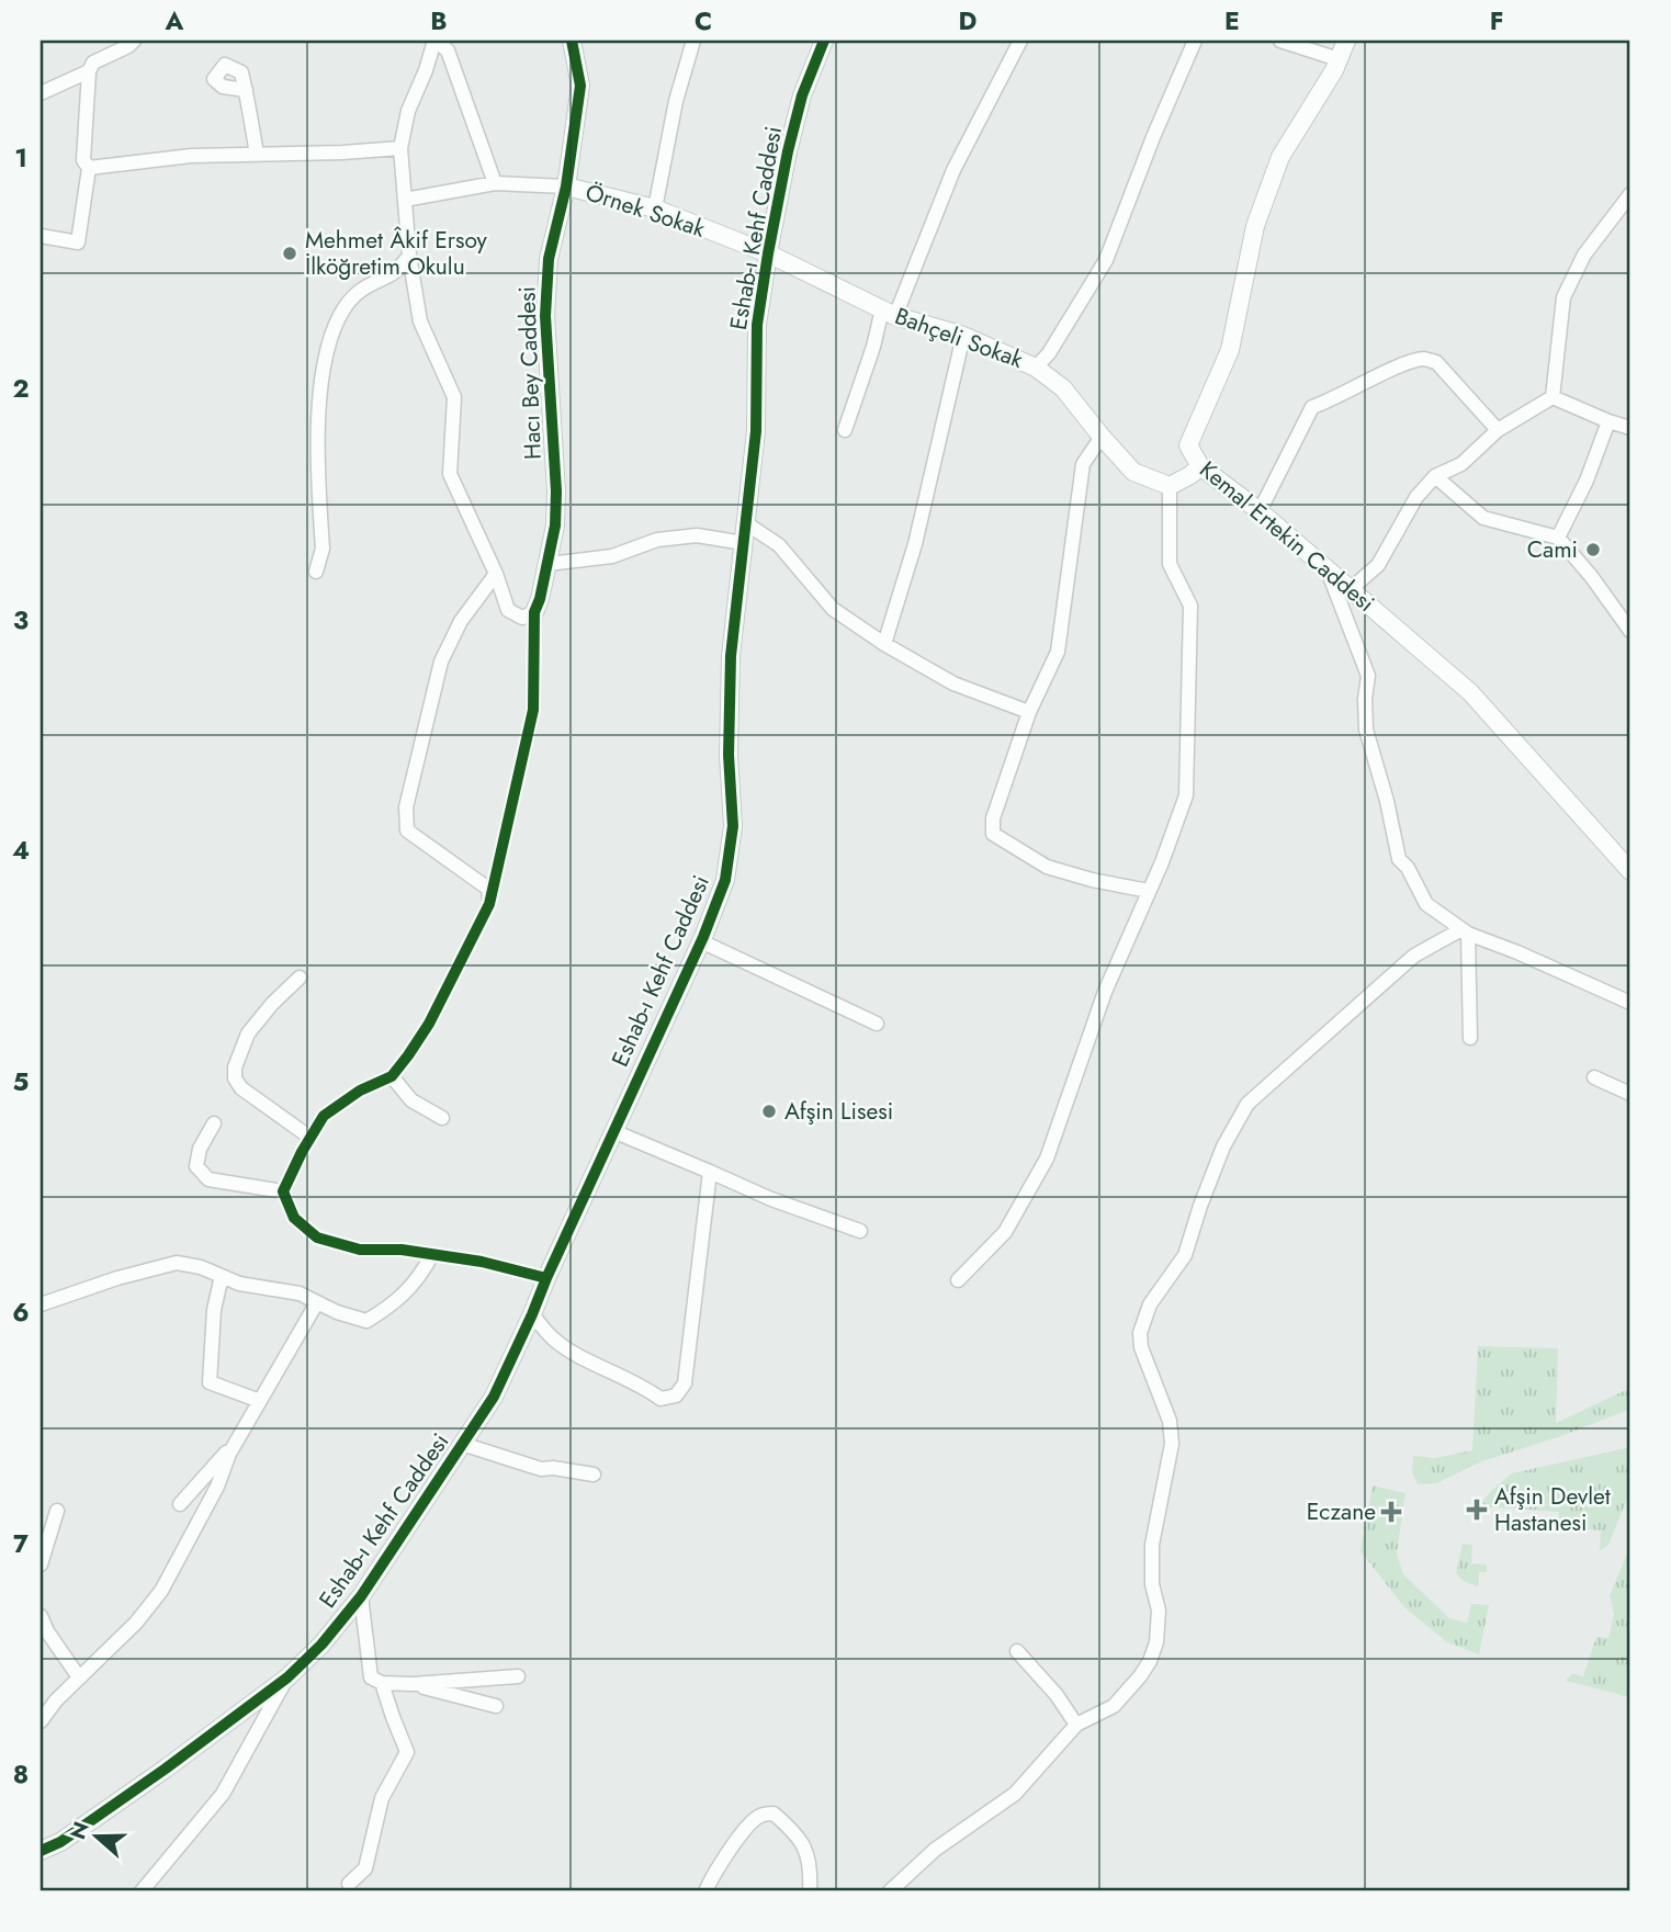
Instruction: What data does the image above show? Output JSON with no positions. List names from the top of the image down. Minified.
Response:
{"streets":{"street":["Örnek Sokak","Eshab-ı Kehf Caddesi","Bahçeli Sokak","Hacı Bey Caddesi","Kemal Ertekin Caddesi"]},"crossings":[["Örnek Sokak","Eshab-ı Kehf Caddesi"],["Örnek Sokak","Bahçeli Sokak"],["Örnek Sokak","Hacı Bey Caddesi"],["Eshab-ı Kehf Caddesi","Bahçeli Sokak"]],"places":{"other":["Mehmet Âkif Ersoy İlköğretim Okulu","Cami","Afşin Lisesi"],"health":["Afşin Devlet Hastanesi","Eczane"]},"north":"left","grid":{"columns":["A","B","C","D","E","F"],"rows":["1","2","3","4","5","6","7","8"]}}
